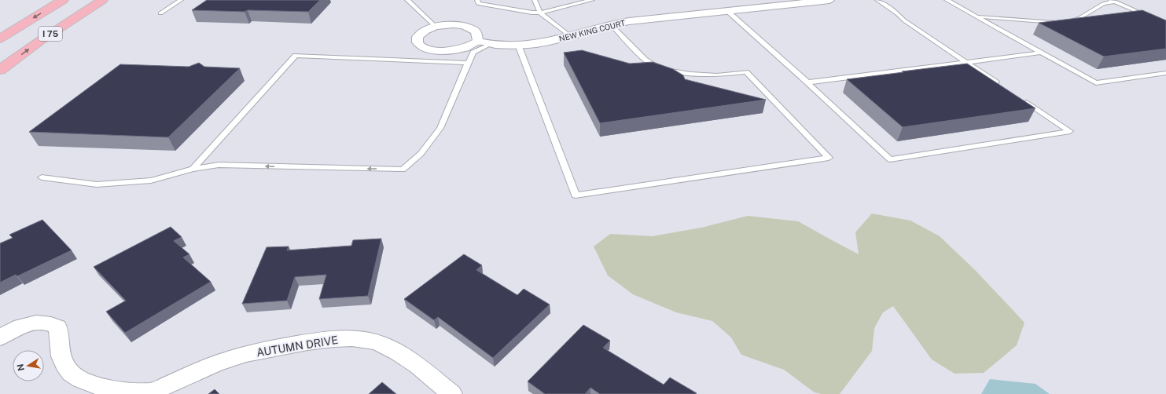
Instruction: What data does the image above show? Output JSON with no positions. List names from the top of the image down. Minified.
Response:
{"streets":{"highway":["I 75"],"street":["NEW KING COURT","AUTUMN DRIVE"]},"north":"left"}
